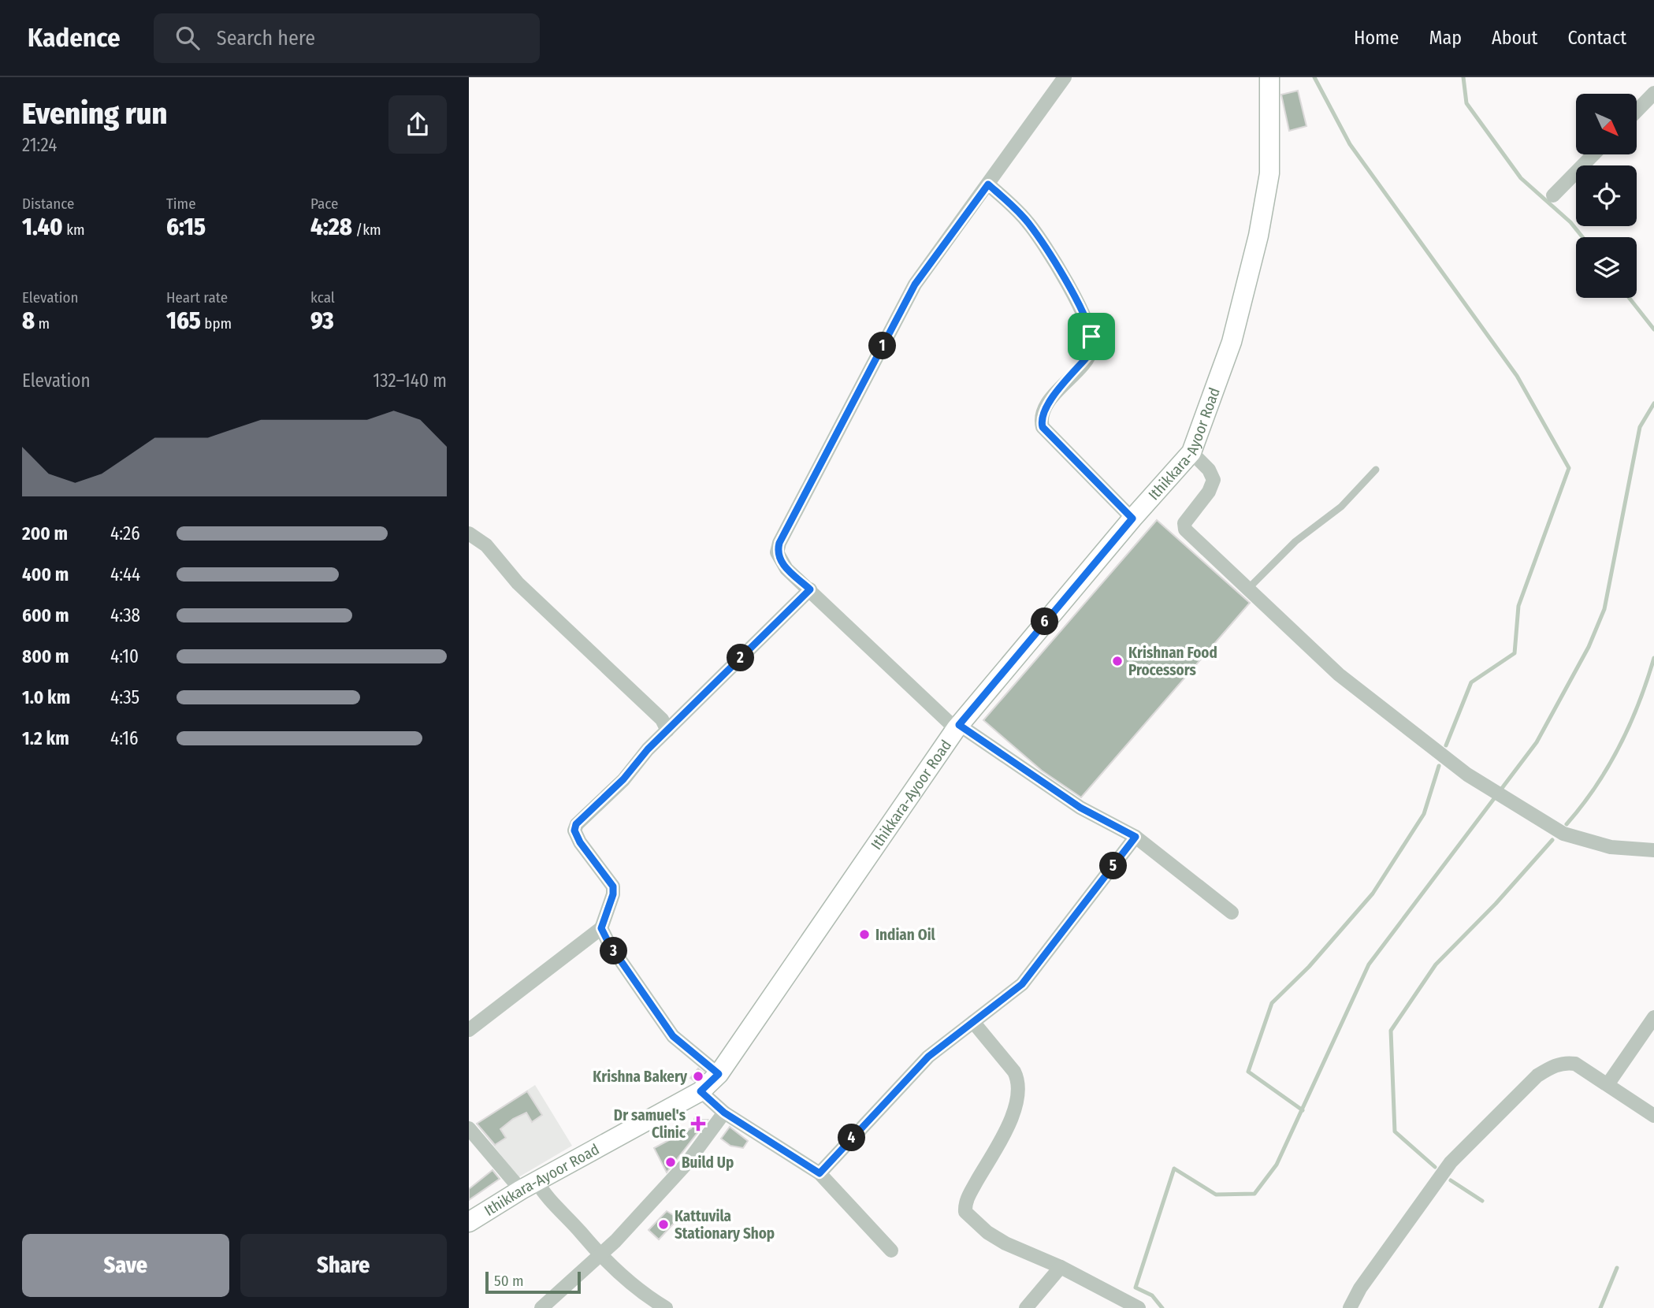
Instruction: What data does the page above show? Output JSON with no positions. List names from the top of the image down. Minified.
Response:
{"streets":{"main road":["Ithikkara-Ayoor Road"]},"places":{"other":["Krishnan Food Processors","Indian Oil","Krishna Bakery","Build Up","Kattuvila Stationary Shop"],"health":["Dr samuel's Clinic"]},"scale_bar":"50 m","north":"bottom right","page":{"header":"Kadence","search":"Search here","nav":["Home","Map","About","Contact"],"heading":["Evening run","21:24"],"stats":[["Distance","1.40 km"],["Time","6:15"],["Pace","4:28 /km"],["Elevation","8 m"],["Heart rate","165 bpm"],["kcal","93"]],"pins":["1","6","2","5","3","4"],"chart":["Elevation","132–140 m"],"list":[{"name":"200 m","note":"4:26"},{"name":"400 m","note":"4:44"},{"name":"600 m","note":"4:38"},{"name":"800 m","note":"4:10"},{"name":"1.0 km","note":"4:35"},{"name":"1.2 km","note":"4:16"}],"buttons":["Save","Share"],"scale":"50 m"}}
